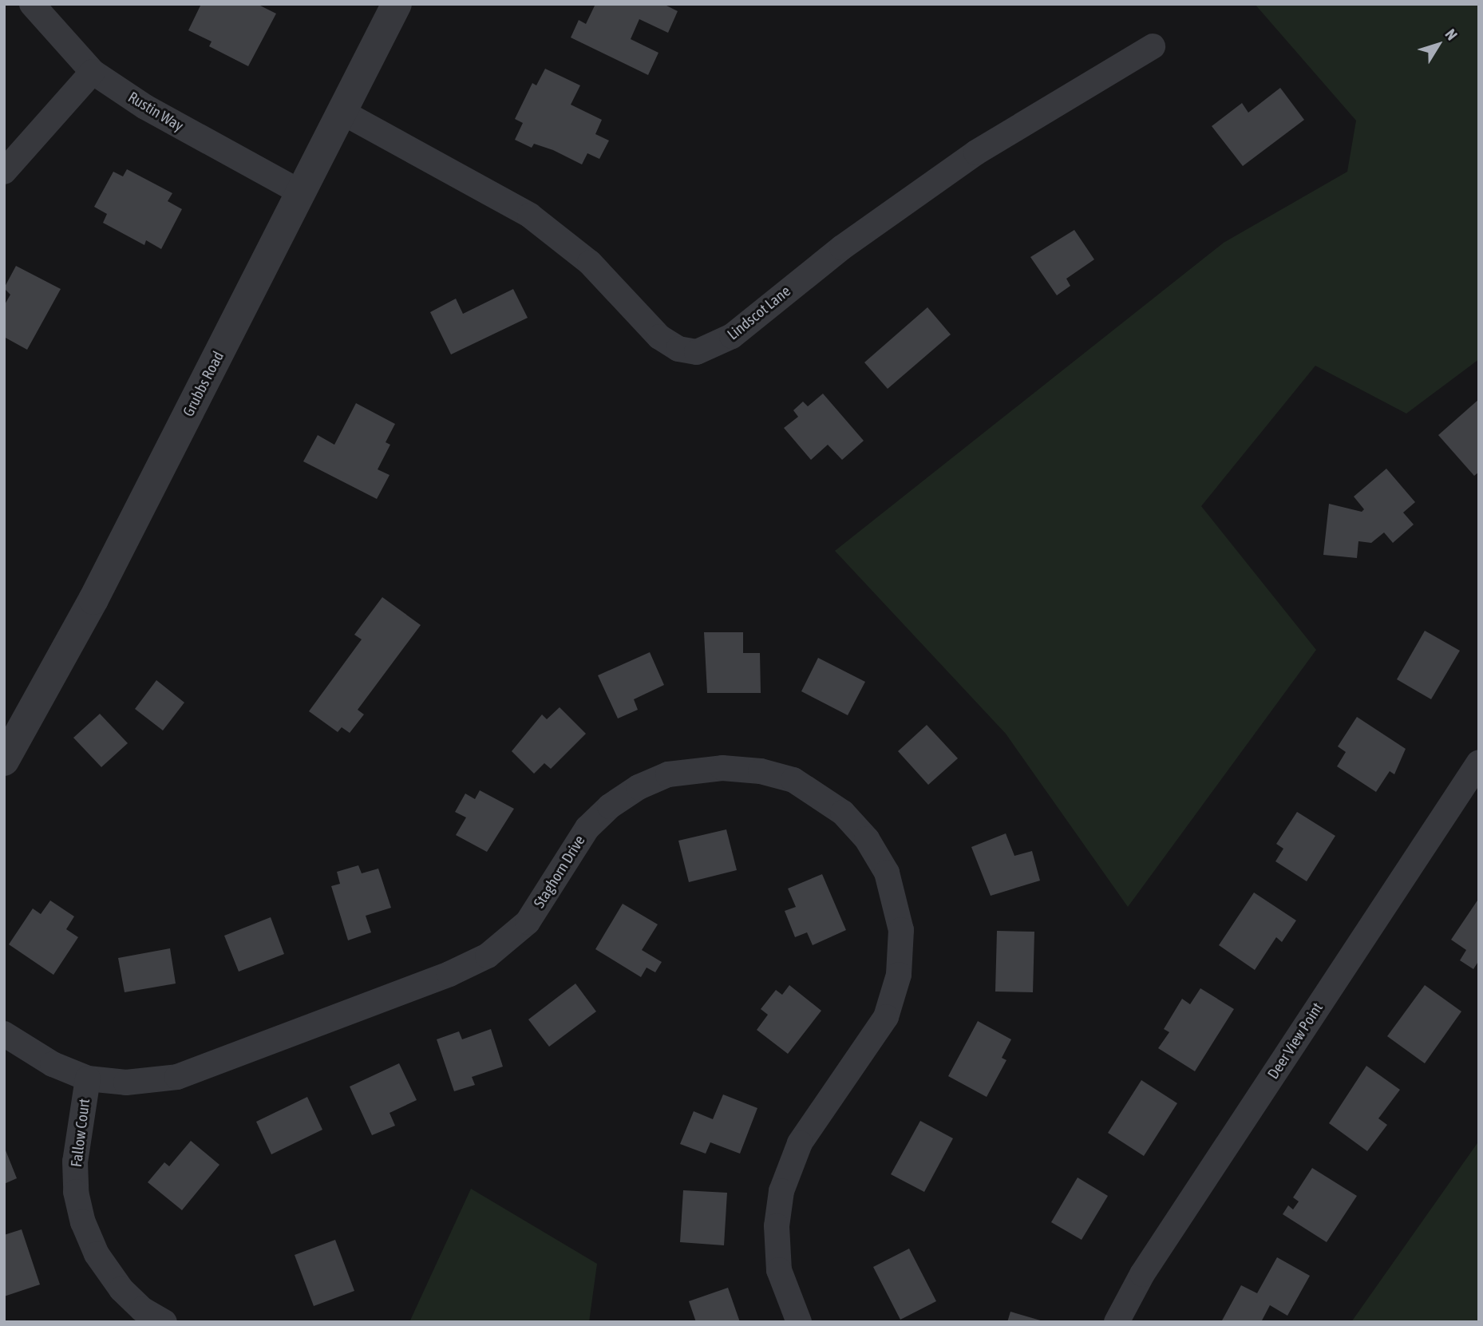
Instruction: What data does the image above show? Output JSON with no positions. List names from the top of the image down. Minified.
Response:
{"streets":{"street":["Rustin Way","Lindscot Lane","Grubbs Road","Staghorn Drive","Deer View Point","Fallow Court"]},"crossings":[["Rustin Way","Grubbs Road"],["Lindscot Lane","Grubbs Road"],["Staghorn Drive","Fallow Court"]],"north":"top right"}
